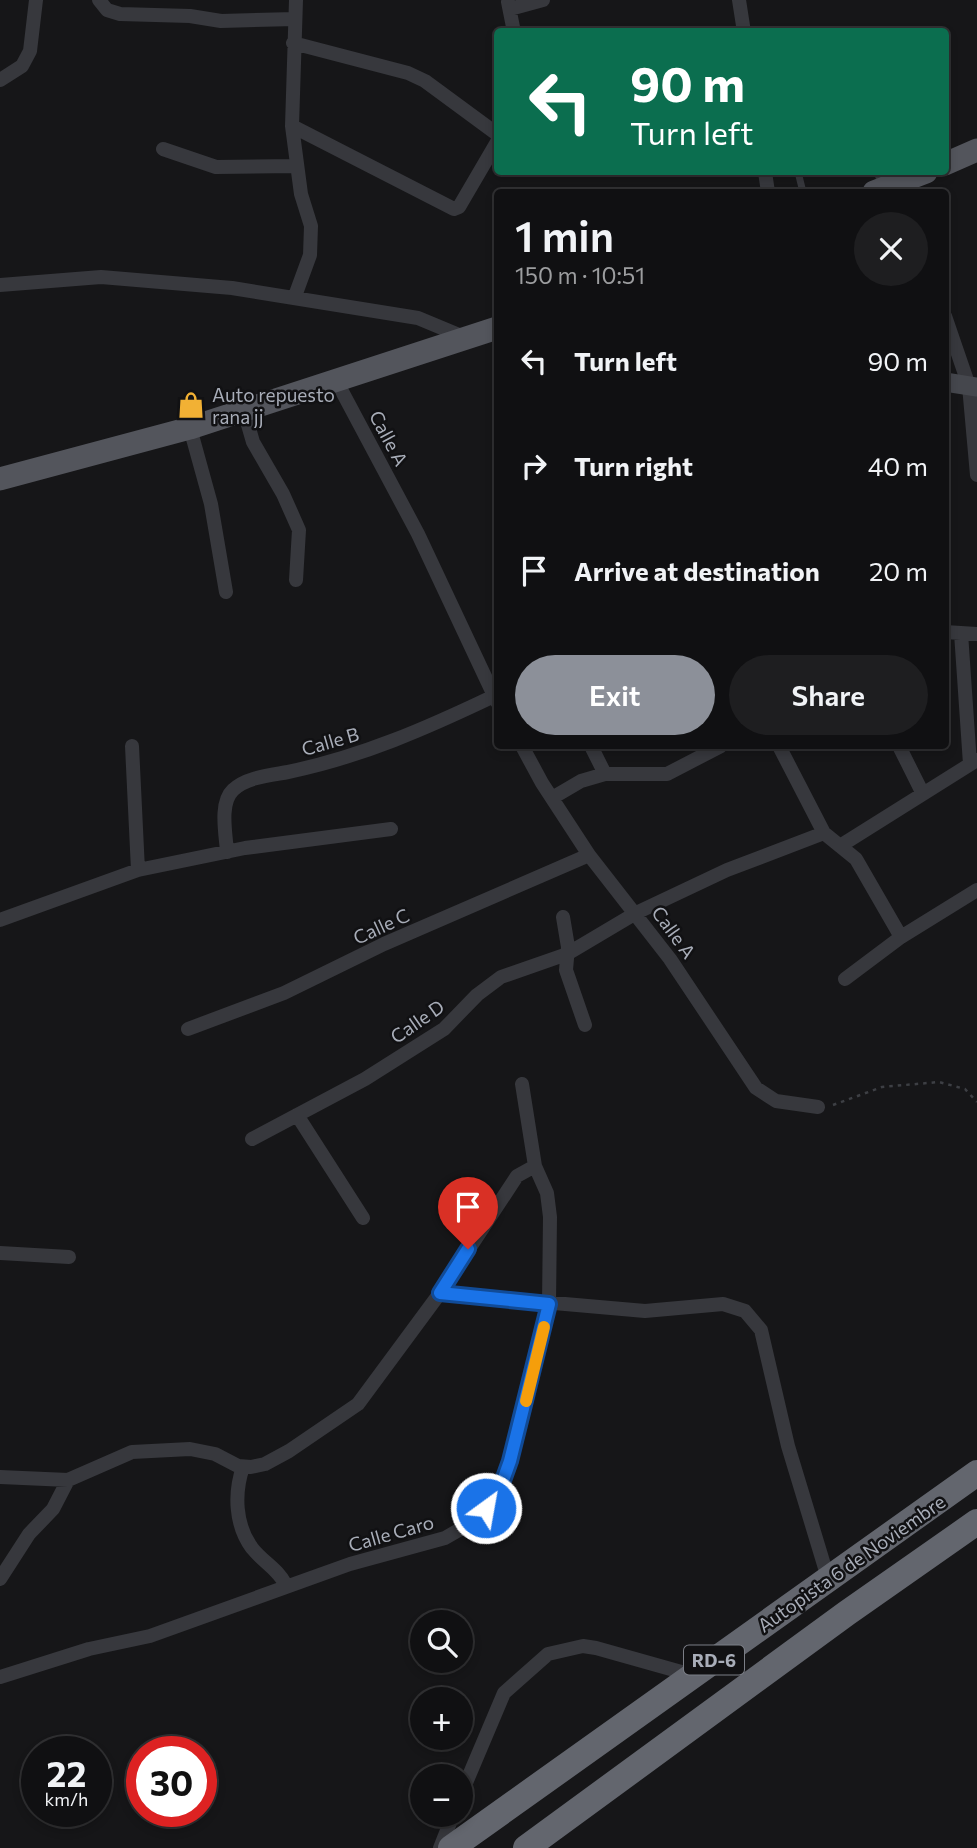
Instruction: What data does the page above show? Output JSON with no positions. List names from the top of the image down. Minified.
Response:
{"streets":{"highway":["Autopista 6 de Noviembre","RD-6"],"street":["Calle A","Calle B","Calle C","Calle D","Calle Caro"]},"crossings":[["Calle A","Calle C"],["Calle A","Calle D"]],"places":{"shop":["Auto repuesto rana jj"]},"page":{"turn":["90 m","Turn left"],"heading":["1 min","150 m · 10:51"],"list":[{"name":"Turn left","value":"90 m"},{"name":"Turn right","value":"40 m"},{"name":"Arrive at destination","value":"20 m"}],"buttons":["Exit","Share"],"map_buttons":["+","−"],"speed":"22 km/h","limit":"30"}}
